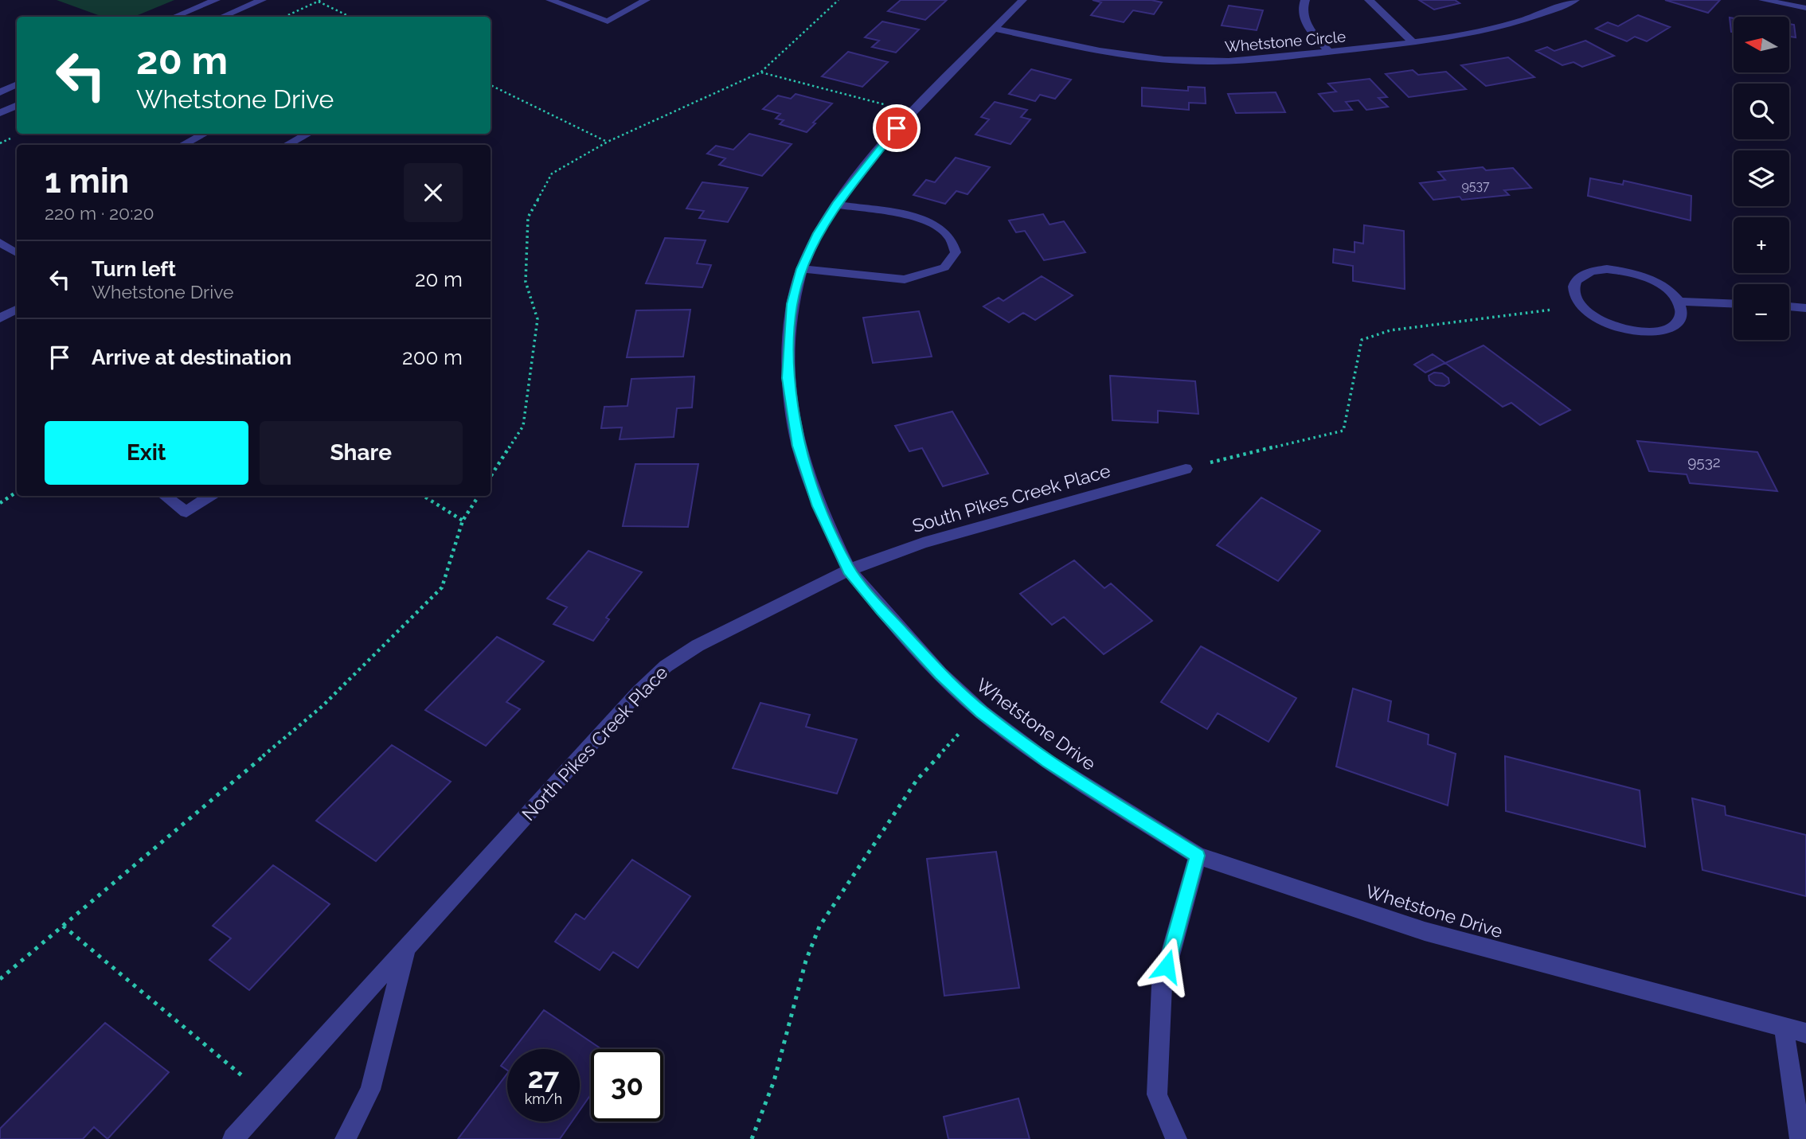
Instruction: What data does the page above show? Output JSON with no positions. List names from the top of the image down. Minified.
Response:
{"streets":{"street":["Whetstone Circle","South Pikes Creek Place","Whetstone Drive","North Pikes Creek Place"]},"crossings":[["Whetstone Circle","Whetstone Drive"],["South Pikes Creek Place","Whetstone Drive"],["South Pikes Creek Place","North Pikes Creek Place"],["Whetstone Drive","North Pikes Creek Place"]],"house_numbers":["9537","9532"],"north":"left","page":{"map_buttons":["+","−"],"turn":["20 m","Whetstone Drive"],"heading":["1 min","220 m · 20:20"],"list":[{"name":"Turn left","note":"Whetstone Drive","value":"20 m"},{"name":"Arrive at destination","value":"200 m"}],"buttons":["Exit","Share"],"speed":"27 km/h","limit":"30"}}
